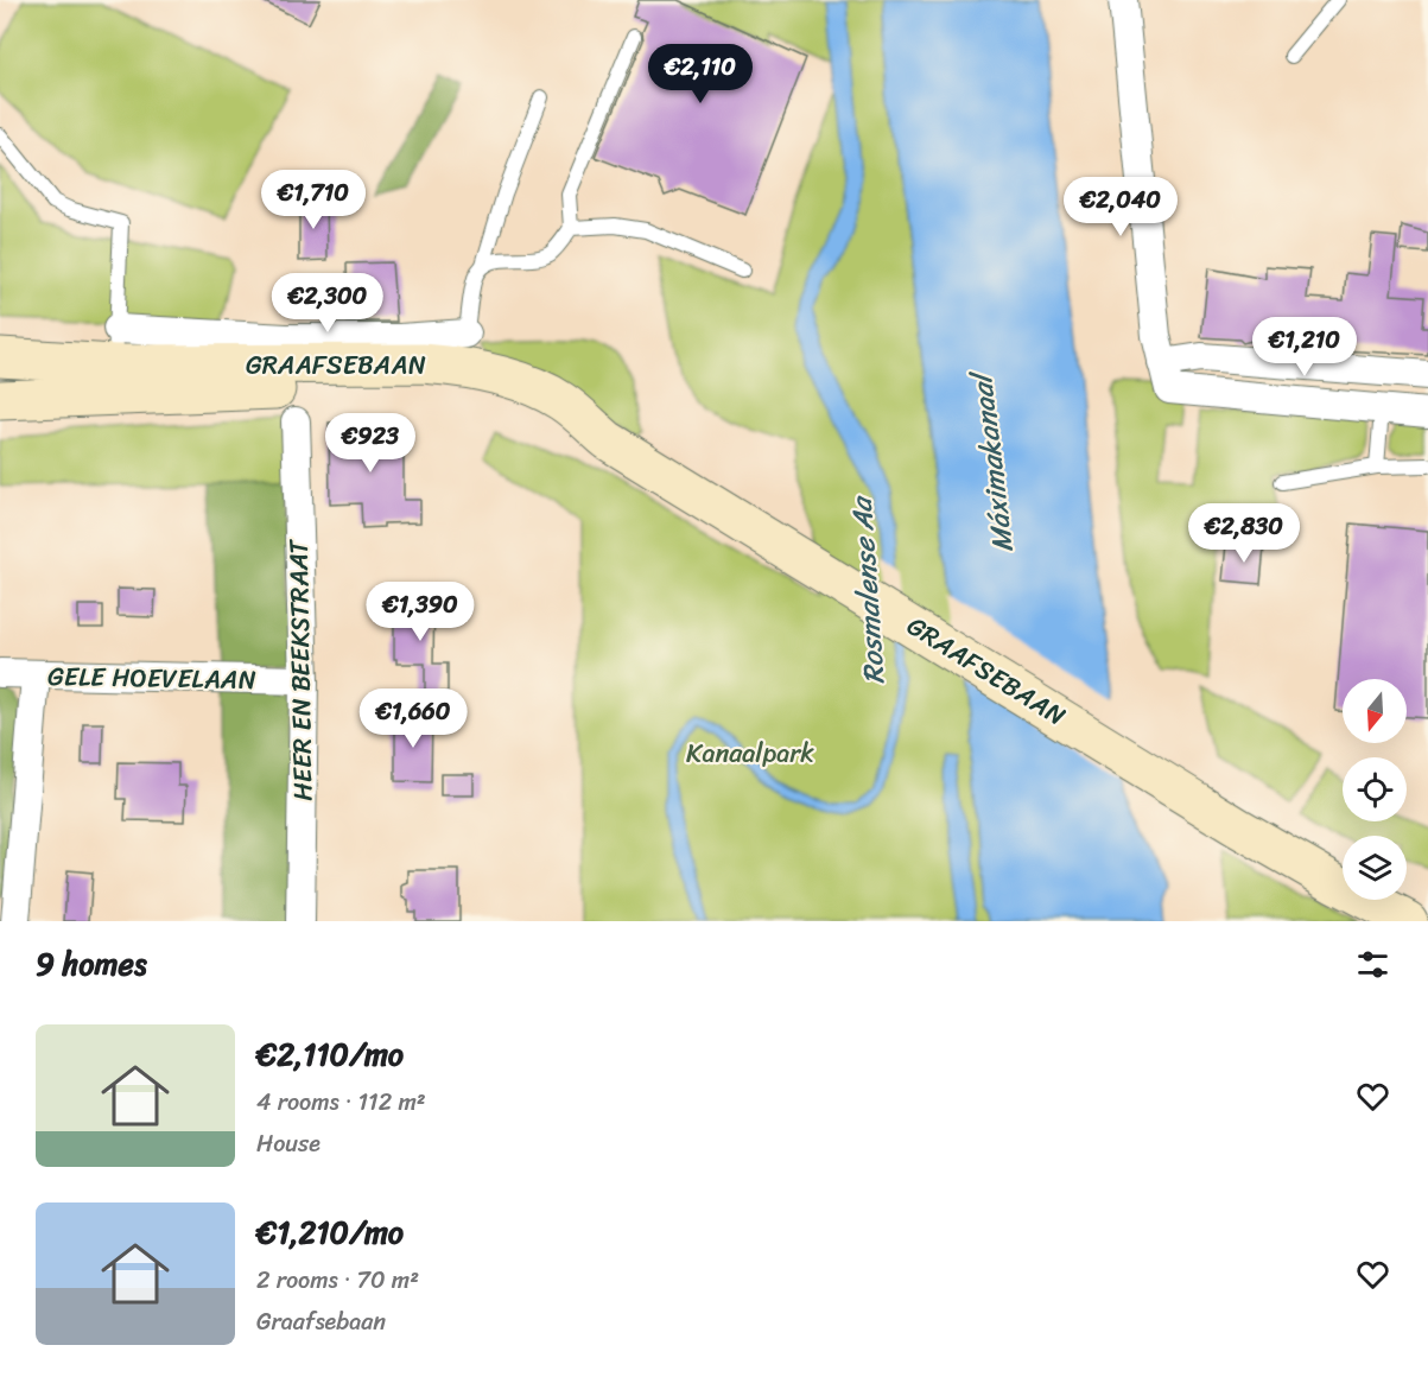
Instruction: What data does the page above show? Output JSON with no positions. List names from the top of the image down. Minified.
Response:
{"streets":{"main road":["GRAAFSEBAAN"],"street":["HEER EN BEEKSTRAAT","GELE HOEVELAAN"]},"crossings":[["HEER EN BEEKSTRAAT","GELE HOEVELAAN"]],"water":["Máximakanaal","Rosmalense Aa"],"parks":["Kanaalpark"],"north":"bottom","page":{"price":["€2,110","€1,710","€2,040","€2,300","€1,210","€923","€2,830","€1,390","€1,660"],"heading":"9 homes","list":[{"name":"€2,110/mo","note":"4 rooms · 112 m² · House"},{"name":"€1,210/mo","note":"2 rooms · 70 m² · Graafsebaan"}]}}
